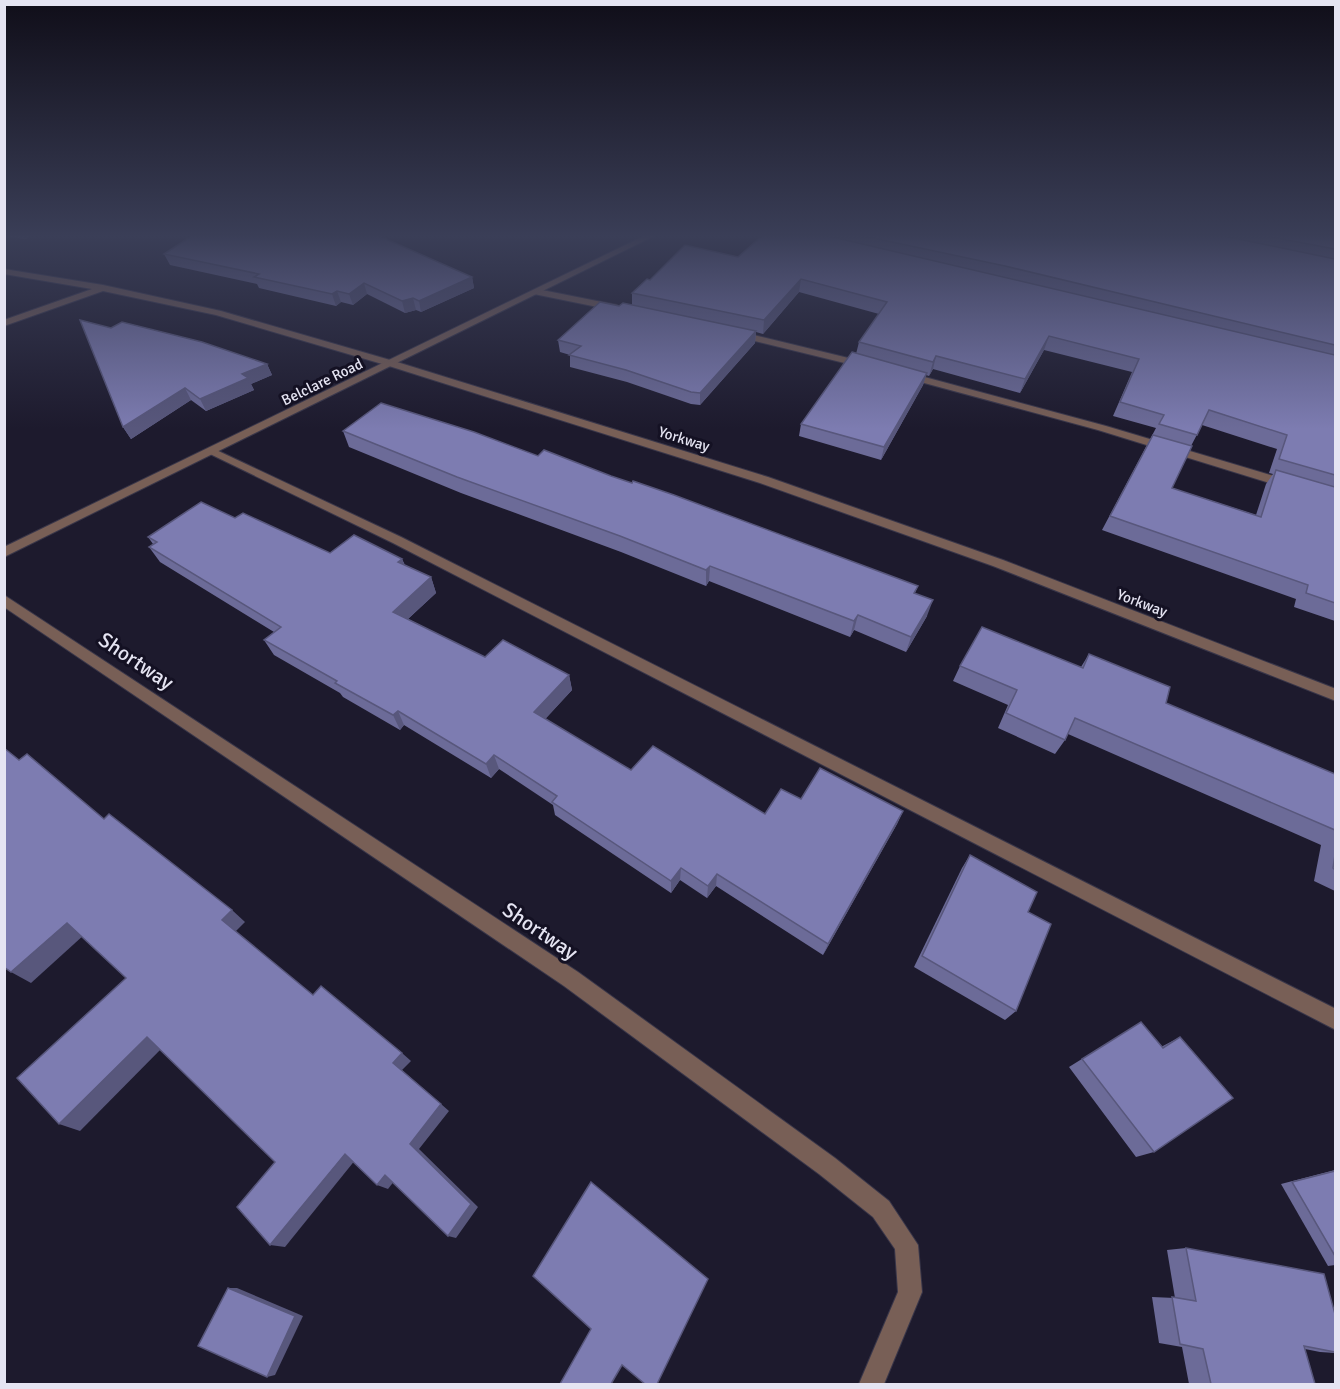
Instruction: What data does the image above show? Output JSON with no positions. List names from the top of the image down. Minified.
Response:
{"streets":{"street":["Belclare Road","Yorkway","Shortway"]},"crossings":[["Belclare Road","Yorkway"]]}
